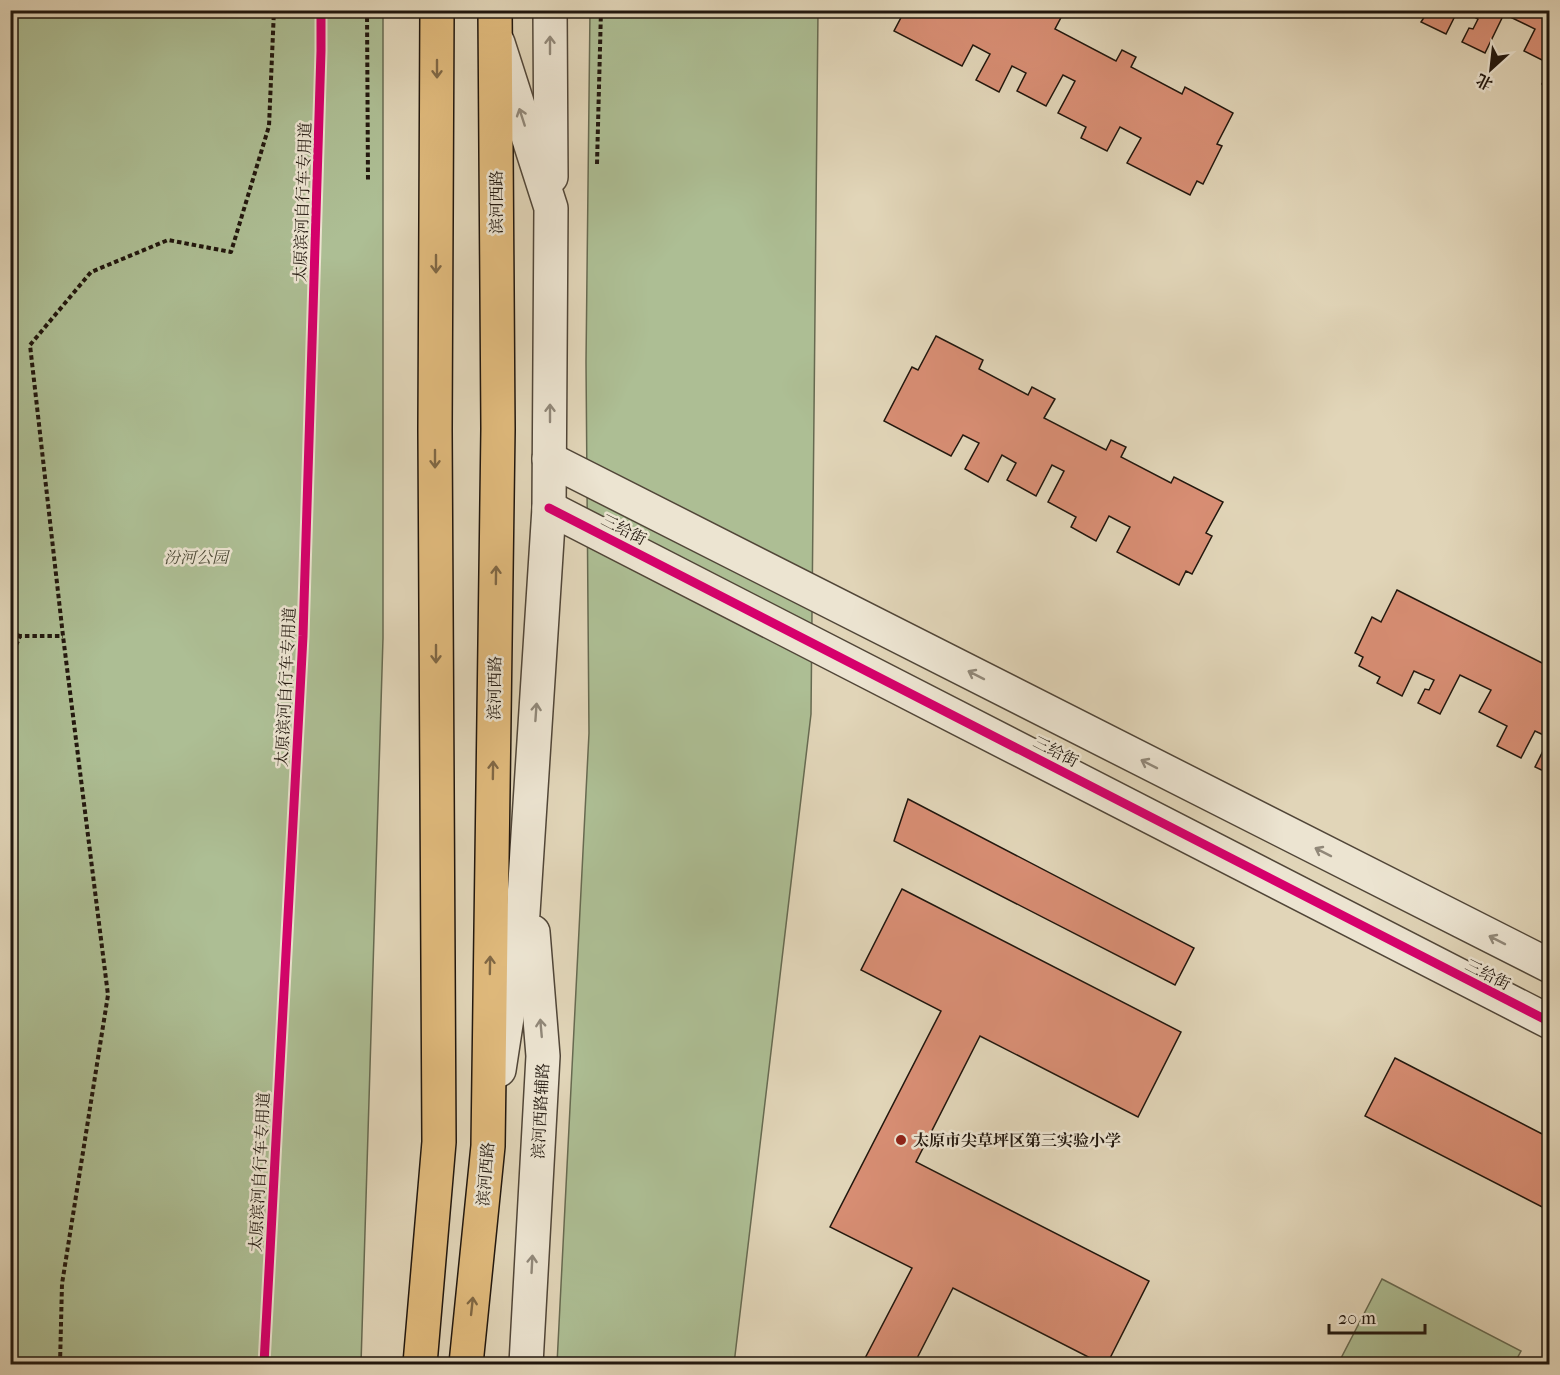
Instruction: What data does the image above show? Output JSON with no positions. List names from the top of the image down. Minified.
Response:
{"streets":{"highway":["滨河西路"],"street":["三给街","滨河西路辅路"],"cycle path":["太原滨河自行车专用道"]},"parks":["汾河公园"],"places":["太原市尖草坪区第三实验小学"],"scale_bar":"20 m","north":"bottom left"}
